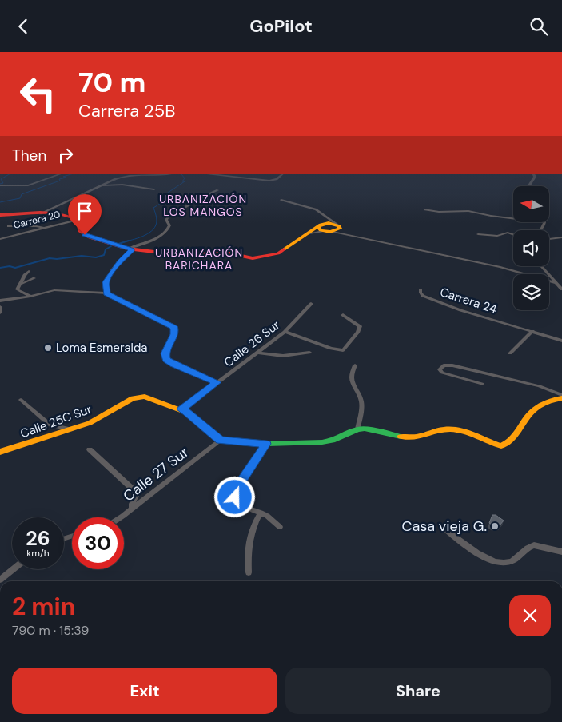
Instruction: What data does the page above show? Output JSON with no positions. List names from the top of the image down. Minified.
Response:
{"streets":{"street":["Carrera 20","Carrera 24","Calle 26 Sur","Calle 25C Sur","Calle 27 Sur"]},"crossings":[["Calle 26 Sur","Calle 25C Sur"]],"districts":["URBANIZACIÓN LOS MANGOS","URBANIZACIÓN BARICHARA"],"places":["Loma Esmeralda","Casa vieja G."],"north":"left","page":{"header":"GoPilot","turn":["70 m","Carrera 25B"],"then":"Then","speed":"26 km/h","limit":"30","heading":["2 min","790 m · 15:39"],"buttons":["Exit","Share"]}}
